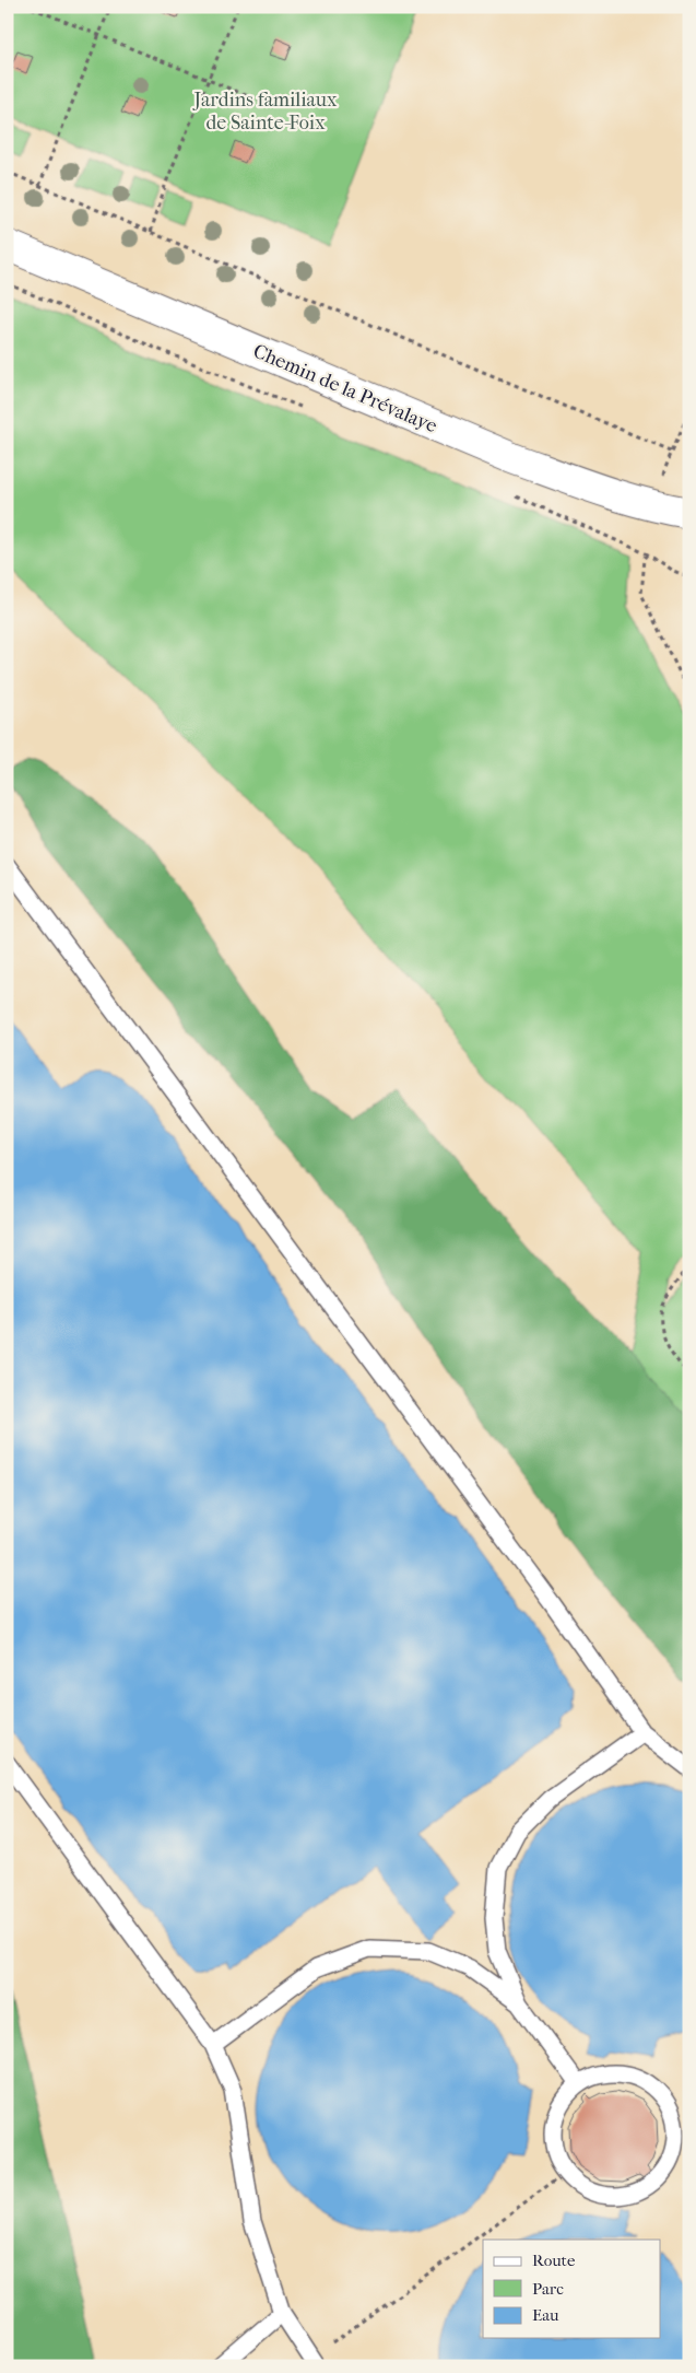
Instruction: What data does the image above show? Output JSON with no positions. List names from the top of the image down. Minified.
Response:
{"streets":{"street":["Chemin de la Prévalaye"]},"parks":["Jardins familiaux de Sainte-Foix"],"legend":["Route","Parc","Eau"]}
